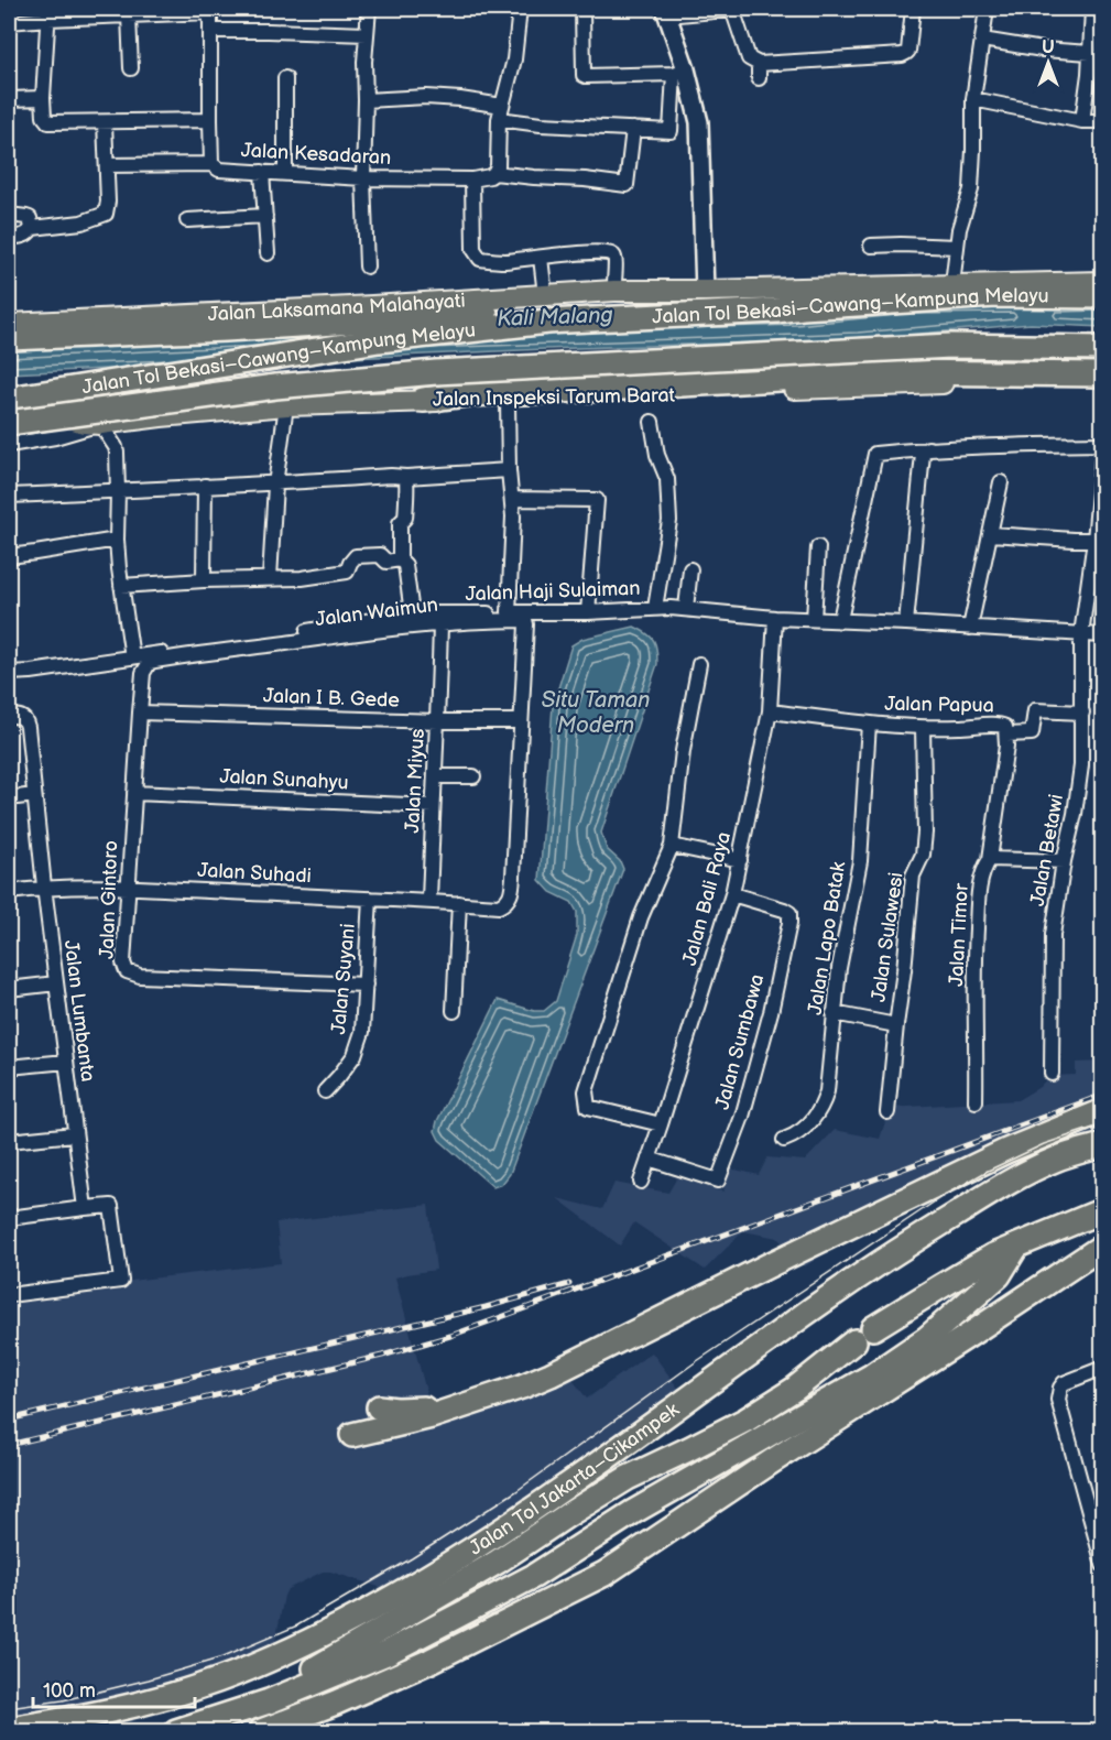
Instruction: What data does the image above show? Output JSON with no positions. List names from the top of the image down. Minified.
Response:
{"streets":{"highway":["Jalan Tol Bekasi–Cawang–Kampung Melayu","Jalan Tol Jakarta–Cikampek"],"main road":["Jalan Laksamana Malahayati","Jalan Inspeksi Tarum Barat"],"street":["Jalan Kesadaran","Jalan Haji Sulaiman","Jalan Waimun","Jalan I B. Gede","Jalan Papua","Jalan Sunahyu","Jalan Miyus","Jalan Betawi","Jalan Suhadi","Jalan Bali Raya","Jalan Gintoro","Jalan Timor","Jalan Sulawesi","Jalan Lapo Batak","Jalan Suyani","Jalan Lumbanta","Jalan Sumbawa"]},"crossings":[["Jalan Tol Bekasi–Cawang–Kampung Melayu","Jalan Inspeksi Tarum Barat"],["Jalan Haji Sulaiman","Jalan Betawi"],["Jalan Haji Sulaiman","Jalan Bali Raya"],["Jalan Waimun","Jalan I B. Gede"],["Jalan Waimun","Jalan Miyus"],["Jalan Waimun","Jalan Suhadi"],["Jalan Waimun","Jalan Gintoro"],["Jalan I B. Gede","Jalan Miyus"],["Jalan I B. Gede","Jalan Gintoro"],["Jalan Papua","Jalan Betawi"],["Jalan Papua","Jalan Bali Raya"],["Jalan Papua","Jalan Timor"],["Jalan Papua","Jalan Sulawesi"],["Jalan Papua","Jalan Lapo Batak"],["Jalan Sunahyu","Jalan Miyus"],["Jalan Sunahyu","Jalan Gintoro"],["Jalan Miyus","Jalan Suhadi"],["Jalan Suhadi","Jalan Gintoro"],["Jalan Suhadi","Jalan Suyani"],["Jalan Suhadi","Jalan Lumbanta"],["Jalan Bali Raya","Jalan Sumbawa"],["Jalan Gintoro","Jalan Suyani"]],"water":["Kali Malang","Situ Taman Modern"],"scale_bar":"100 m","north":"top"}
